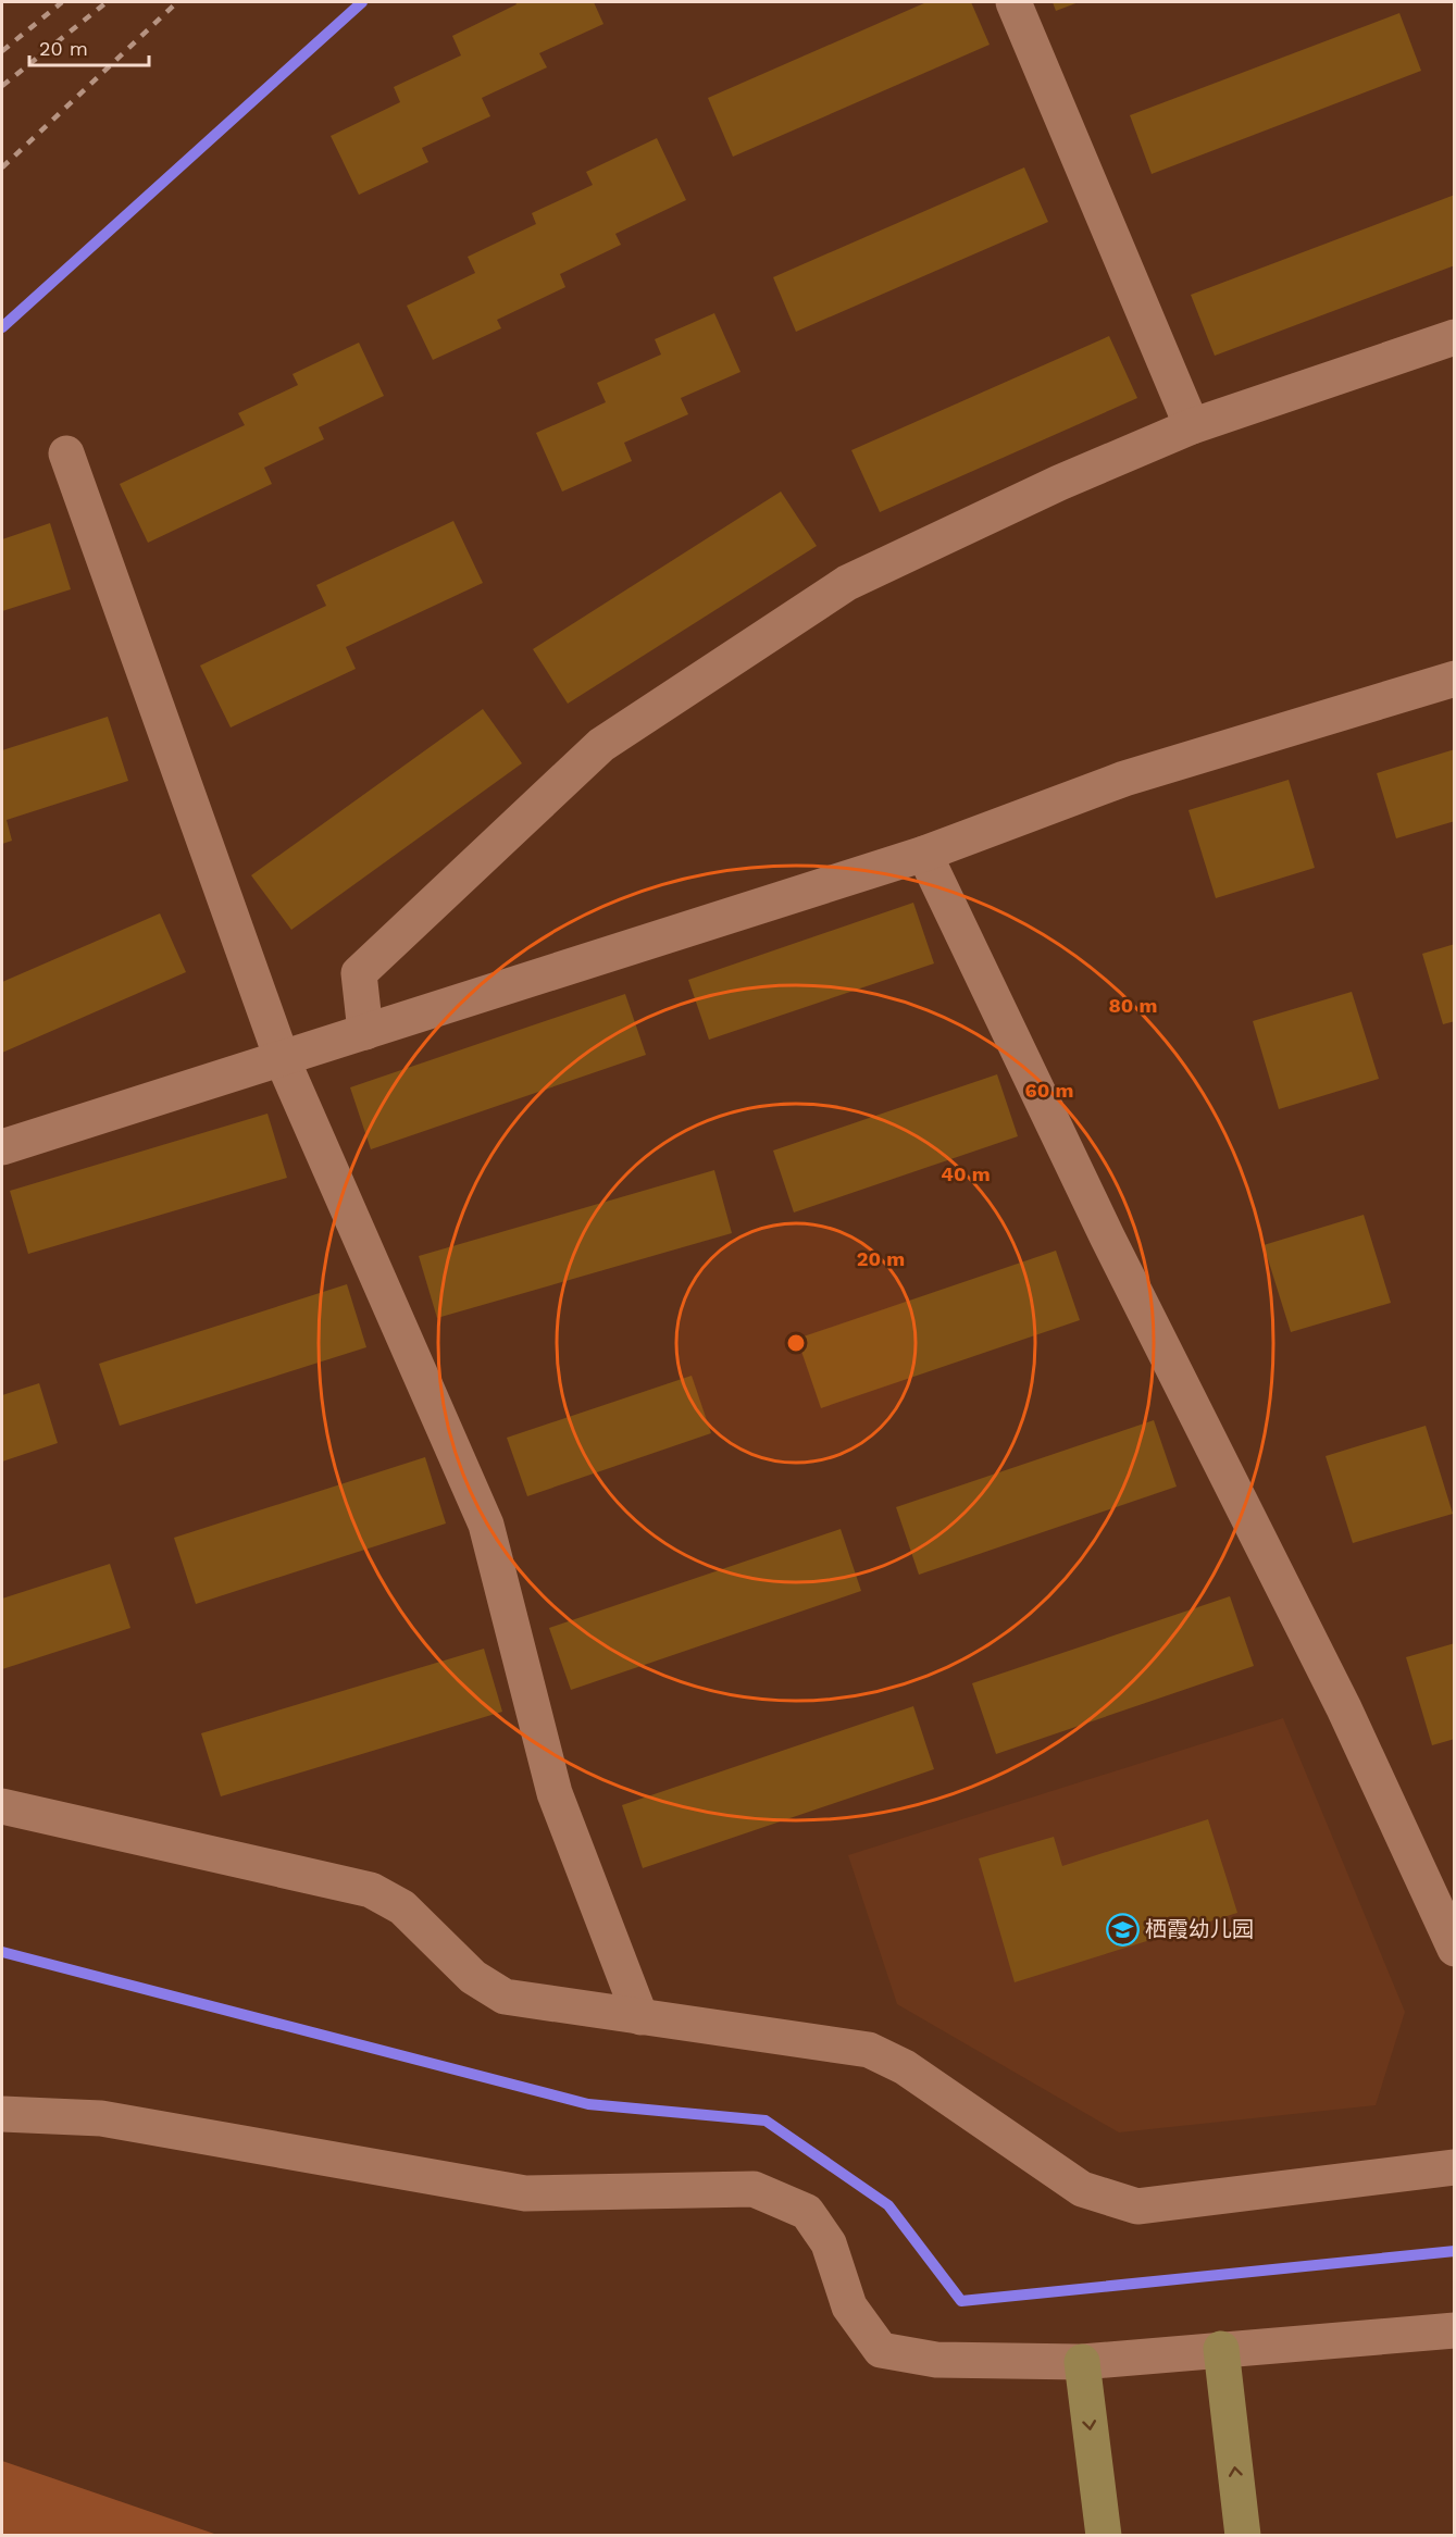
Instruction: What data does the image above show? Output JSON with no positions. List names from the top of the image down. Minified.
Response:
{"places":{"school or university":["栖霞幼儿园"]},"scale_bar":"20 m","rings":["80 m","60 m","40 m","20 m"]}
